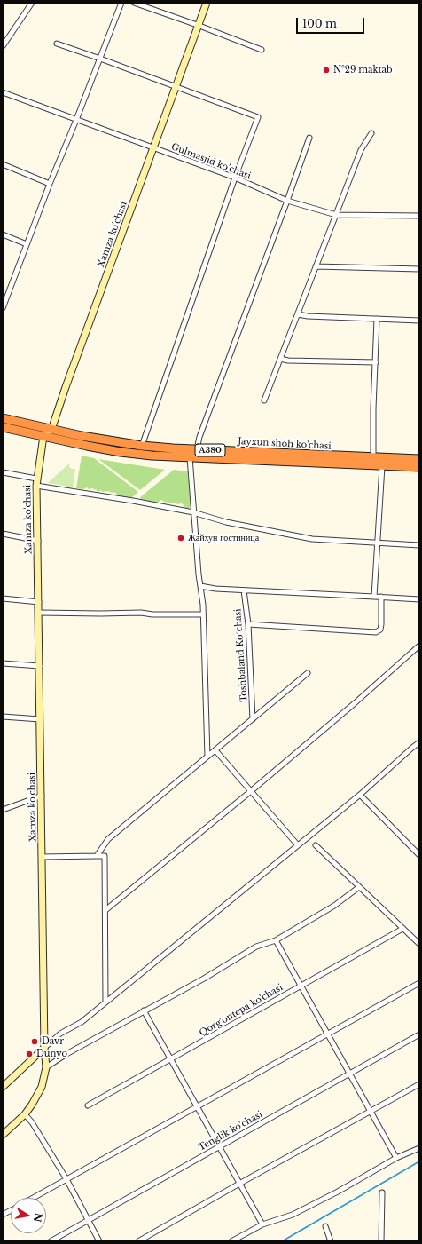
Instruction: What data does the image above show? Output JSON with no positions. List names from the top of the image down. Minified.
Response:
{"streets":{"highway":["Jayxun shoh ko'chasi","A380"],"street":["Gulmasjid ko'chasi","Xamza ko'chasi","Toshbaland Koʻchasi","Qorg'ontepa ko'chasi","Tenglik ko'chasi"]},"crossings":[["Gulmasjid ko'chasi","Xamza ko'chasi"],["Xamza ko'chasi","Jayxun shoh ko'chasi"]],"places":["№29 maktab","Жайхун гостиница","Davr","Dunyo"],"scale_bar":"100 m","north":"right"}
